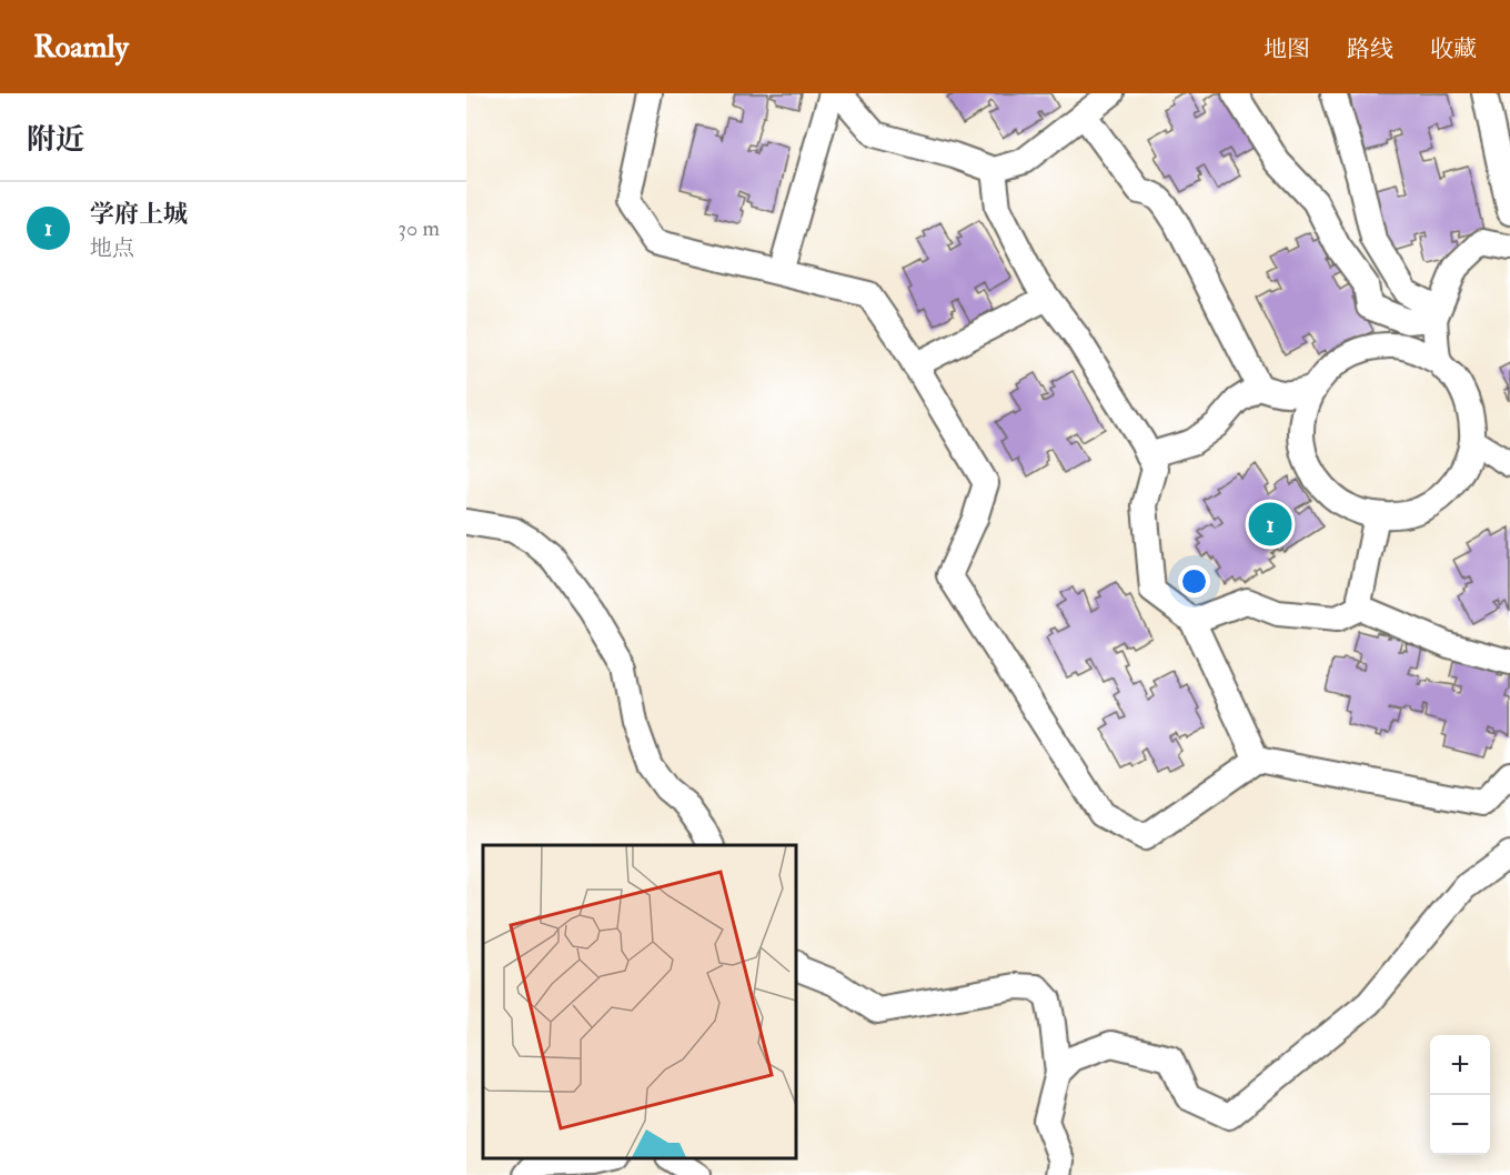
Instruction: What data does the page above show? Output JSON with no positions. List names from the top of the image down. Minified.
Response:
{"page":{"header":"Roamly","nav":["地图","路线","收藏"],"heading":"附近","list":[{"mark":"1","name":"学府上城","note":"地点","value":"30 m"}],"pins":"1","map_buttons":["+","−"]}}
